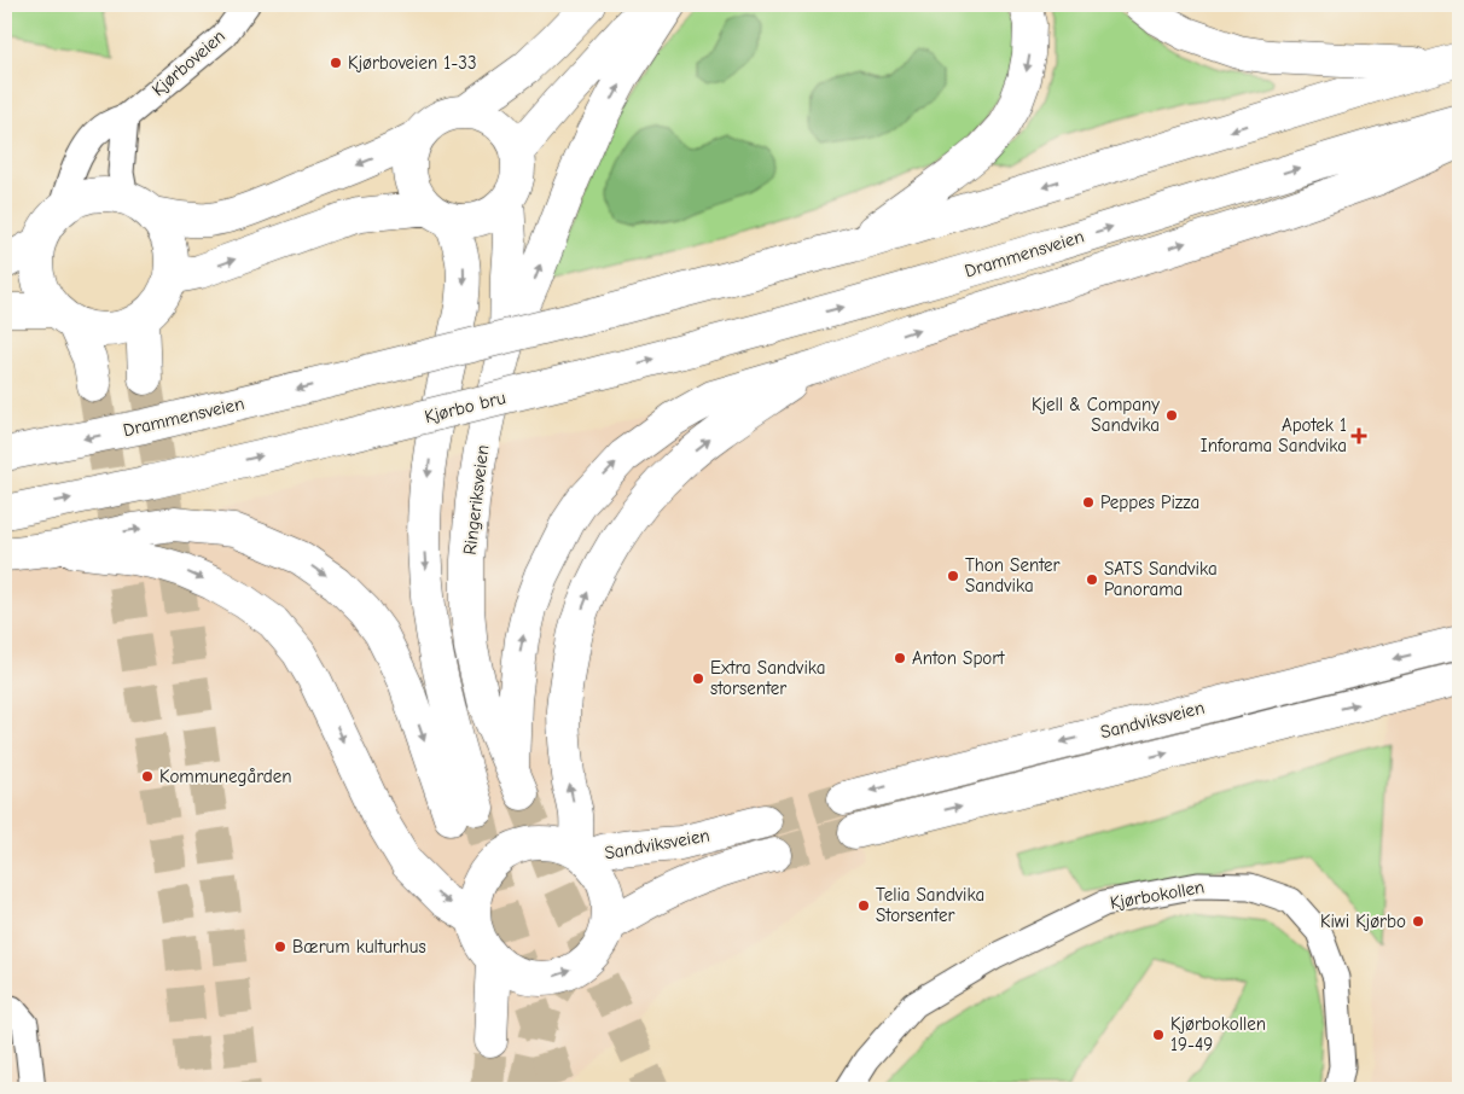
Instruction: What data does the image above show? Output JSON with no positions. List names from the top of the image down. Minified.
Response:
{"streets":{"main road":["Drammensveien","Kjørbo bru","Ringeriksveien","Sandviksveien"],"street":["Kjørboveien","Kjørbokollen"]},"crossings":[["Drammensveien","Kjørbo bru"]],"places":{"other":["Kjørboveien 1-33","Kjell & Company Sandvika","Peppes Pizza","Thon Senter Sandvika","SATS Sandvika Panorama","Anton Sport","Extra Sandvika storsenter","Kommunegården","Telia Sandvika Storsenter","Kiwi Kjørbo","Bærum kulturhus","Kjørbokollen 19-49"],"health":["Apotek 1 Inforama Sandvika"]}}
